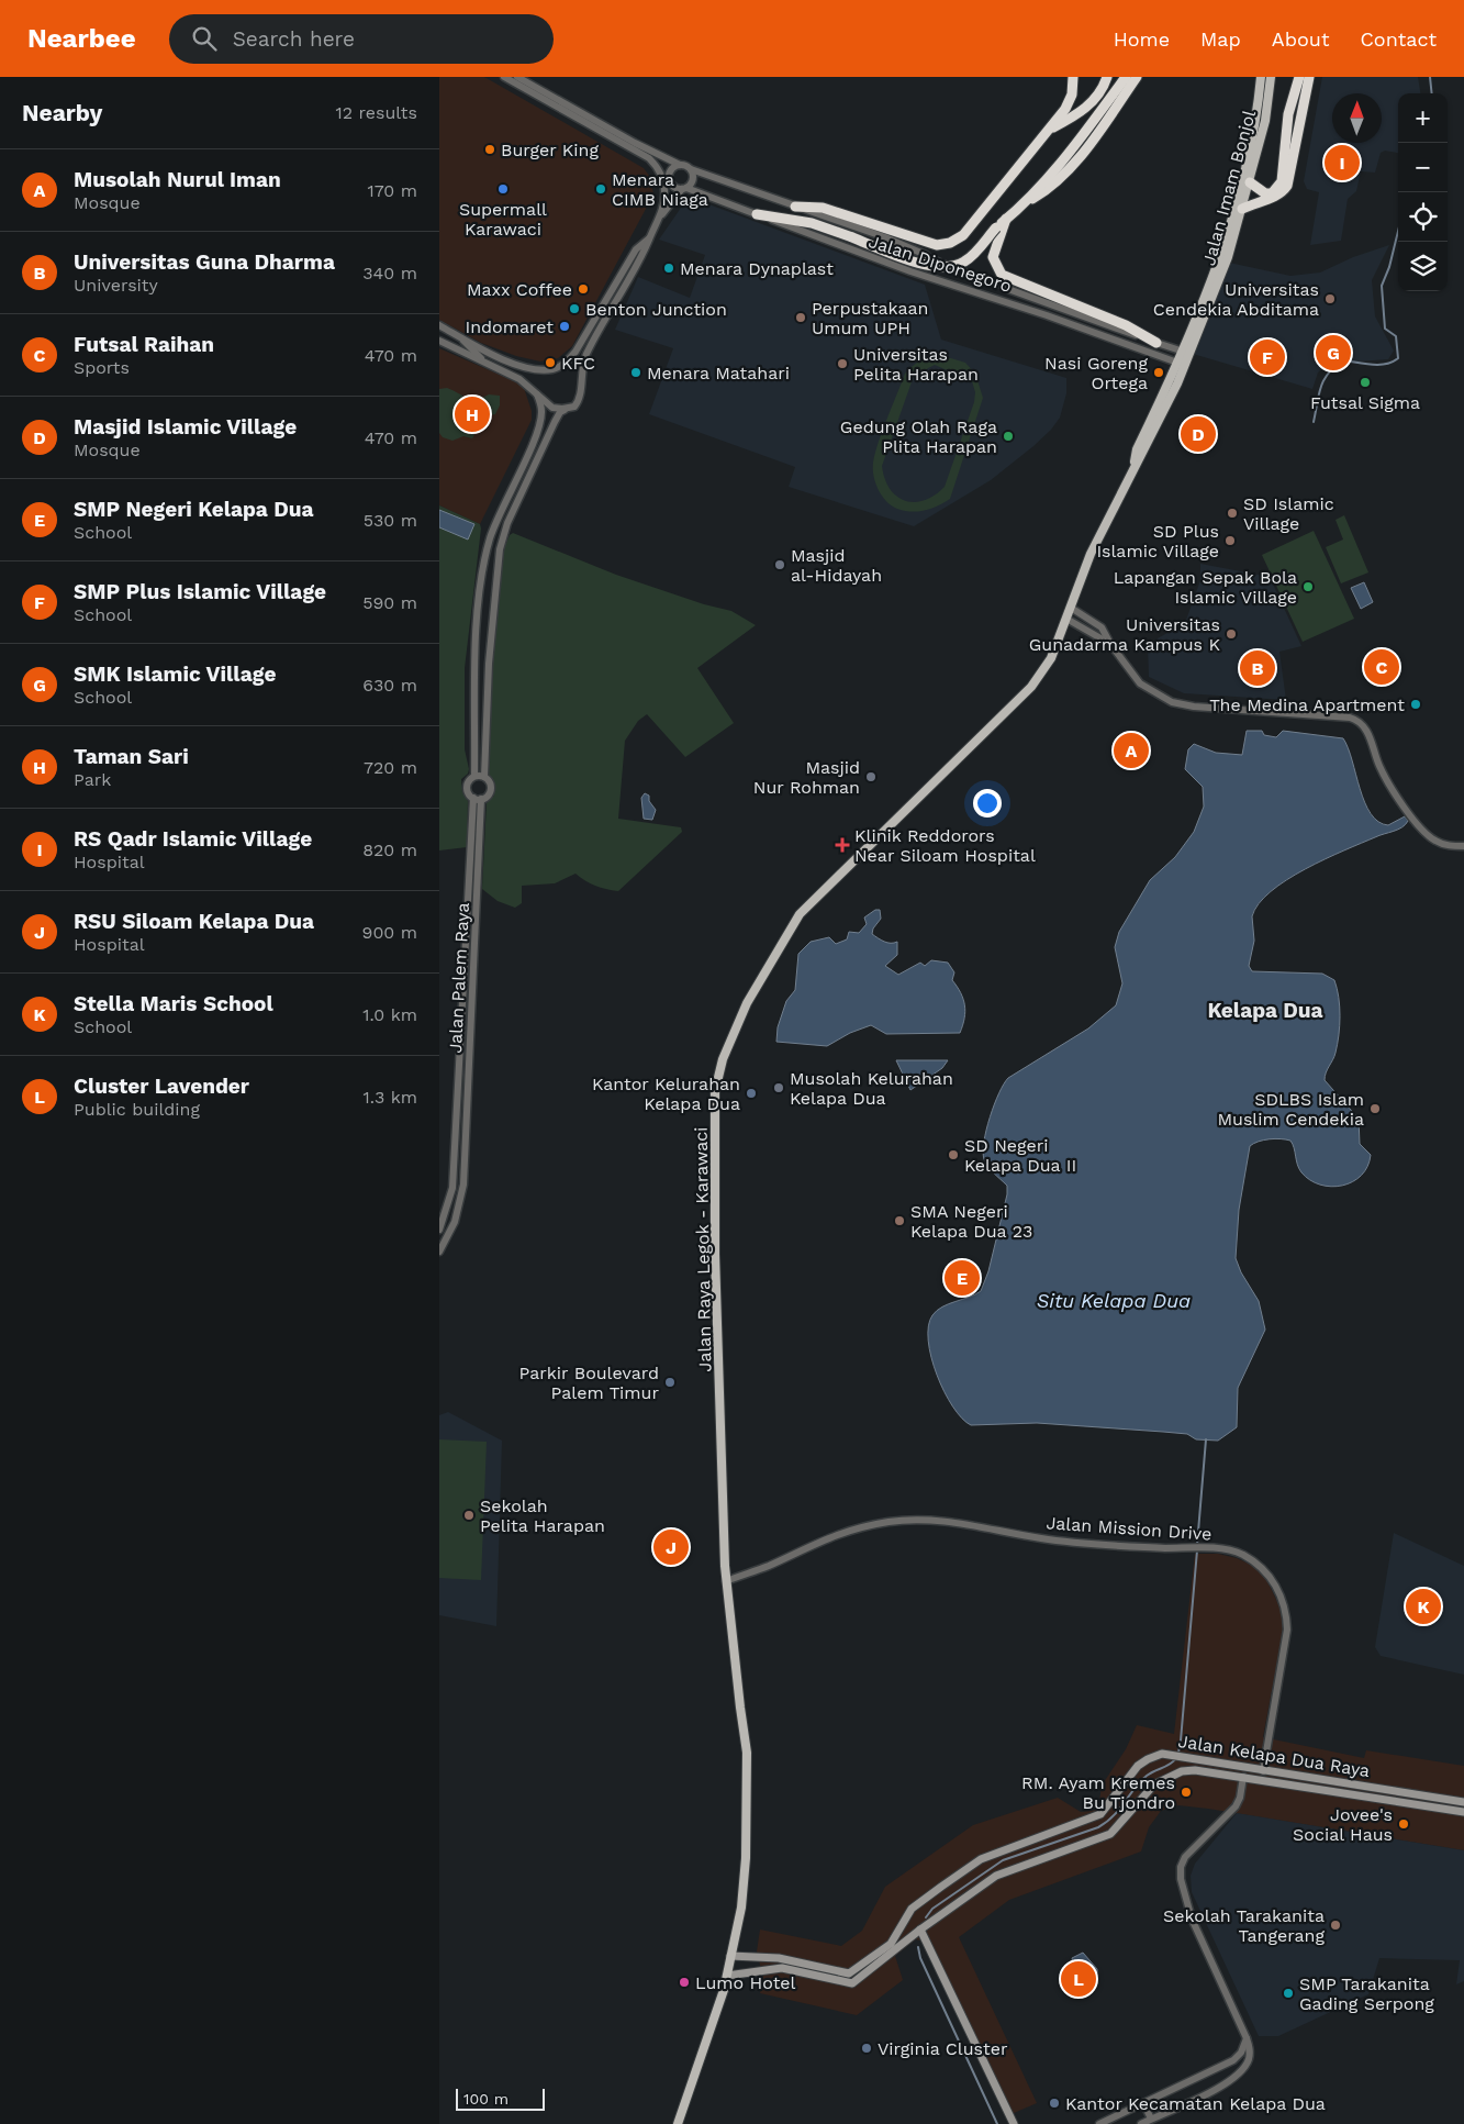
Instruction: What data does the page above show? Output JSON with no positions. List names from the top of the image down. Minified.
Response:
{"streets":{"main road":["Jalan Imam Bonjol","Jalan Raya Legok - Karawaci","Jalan Kelapa Dua Raya"],"street":["Jalan Diponegoro","Jalan Palem Raya","Jalan Mission Drive"]},"crossings":[["Jalan Imam Bonjol","Jalan Diponegoro"],["Jalan Imam Bonjol","Jalan Raya Legok - Karawaci"],["Jalan Diponegoro","Jalan Raya Legok - Karawaci"],["Jalan Raya Legok - Karawaci","Jalan Mission Drive"],["Jalan Mission Drive","Jalan Kelapa Dua Raya"]],"districts":["Kelapa Dua"],"water":["Situ Kelapa Dua"],"places":{"other":["Burger King","Supermall Karawaci","Menara CIMB Niaga","Menara Dynaplast","Maxx Coffee","Universitas Cendekia Abditama","Benton Junction","Perpustakaan Umum UPH","Indomaret","KFC","Universitas Pelita Harapan","Menara Matahari","Nasi Goreng Ortega","Futsal Sigma","Gedung Olah Raga Plita Harapan","SD Islamic Village","SD Plus Islamic Village","Masjid al-Hidayah","Lapangan Sepak Bola Islamic Village","Universitas Gunadarma Kampus K","The Medina Apartment","Masjid Nur Rohman","Musolah Kelurahan Kelapa Dua","Kantor Kelurahan Kelapa Dua","SDLBS Islam Muslim Cendekia","SD Negeri Kelapa Dua II","SMA Negeri Kelapa Dua 23","Parkir Boulevard Palem Timur","Sekolah Pelita Harapan","RM. Ayam Kremes Bu Tjondro","Jovee's Social Haus","Sekolah Tarakanita Tangerang","Lumo Hotel","SMP Tarakanita Gading Serpong","Virginia Cluster","Kantor Kecamatan Kelapa Dua"],"health":["Klinik Reddorors Near Siloam Hospital"]},"scale_bar":"100 m","north":"top","page":{"header":"Nearbee","search":"Search here","nav":["Home","Map","About","Contact"],"heading":["Nearby","12 results"],"map_buttons":["+","−"],"pins":["I","G","F","H","D","C","B","A","E","J","K","L"],"list":[{"mark":"A","name":"Musolah Nurul Iman","note":"Mosque","value":"170 m"},{"mark":"B","name":"Universitas Guna Dharma","note":"University","value":"340 m"},{"mark":"C","name":"Futsal Raihan","note":"Sports","value":"470 m"},{"mark":"D","name":"Masjid Islamic Village","note":"Mosque","value":"470 m"},{"mark":"E","name":"SMP Negeri Kelapa Dua","note":"School","value":"530 m"},{"mark":"F","name":"SMP Plus Islamic Village","note":"School","value":"590 m"},{"mark":"G","name":"SMK Islamic Village","note":"School","value":"630 m"},{"mark":"H","name":"Taman Sari","note":"Park","value":"720 m"},{"mark":"I","name":"RS Qadr Islamic Village","note":"Hospital","value":"820 m"},{"mark":"J","name":"RSU Siloam Kelapa Dua","note":"Hospital","value":"900 m"},{"mark":"K","name":"Stella Maris School","note":"School","value":"1.0 km"},{"mark":"L","name":"Cluster Lavender","note":"Public building","value":"1.3 km"}],"scale":"100 m"}}
